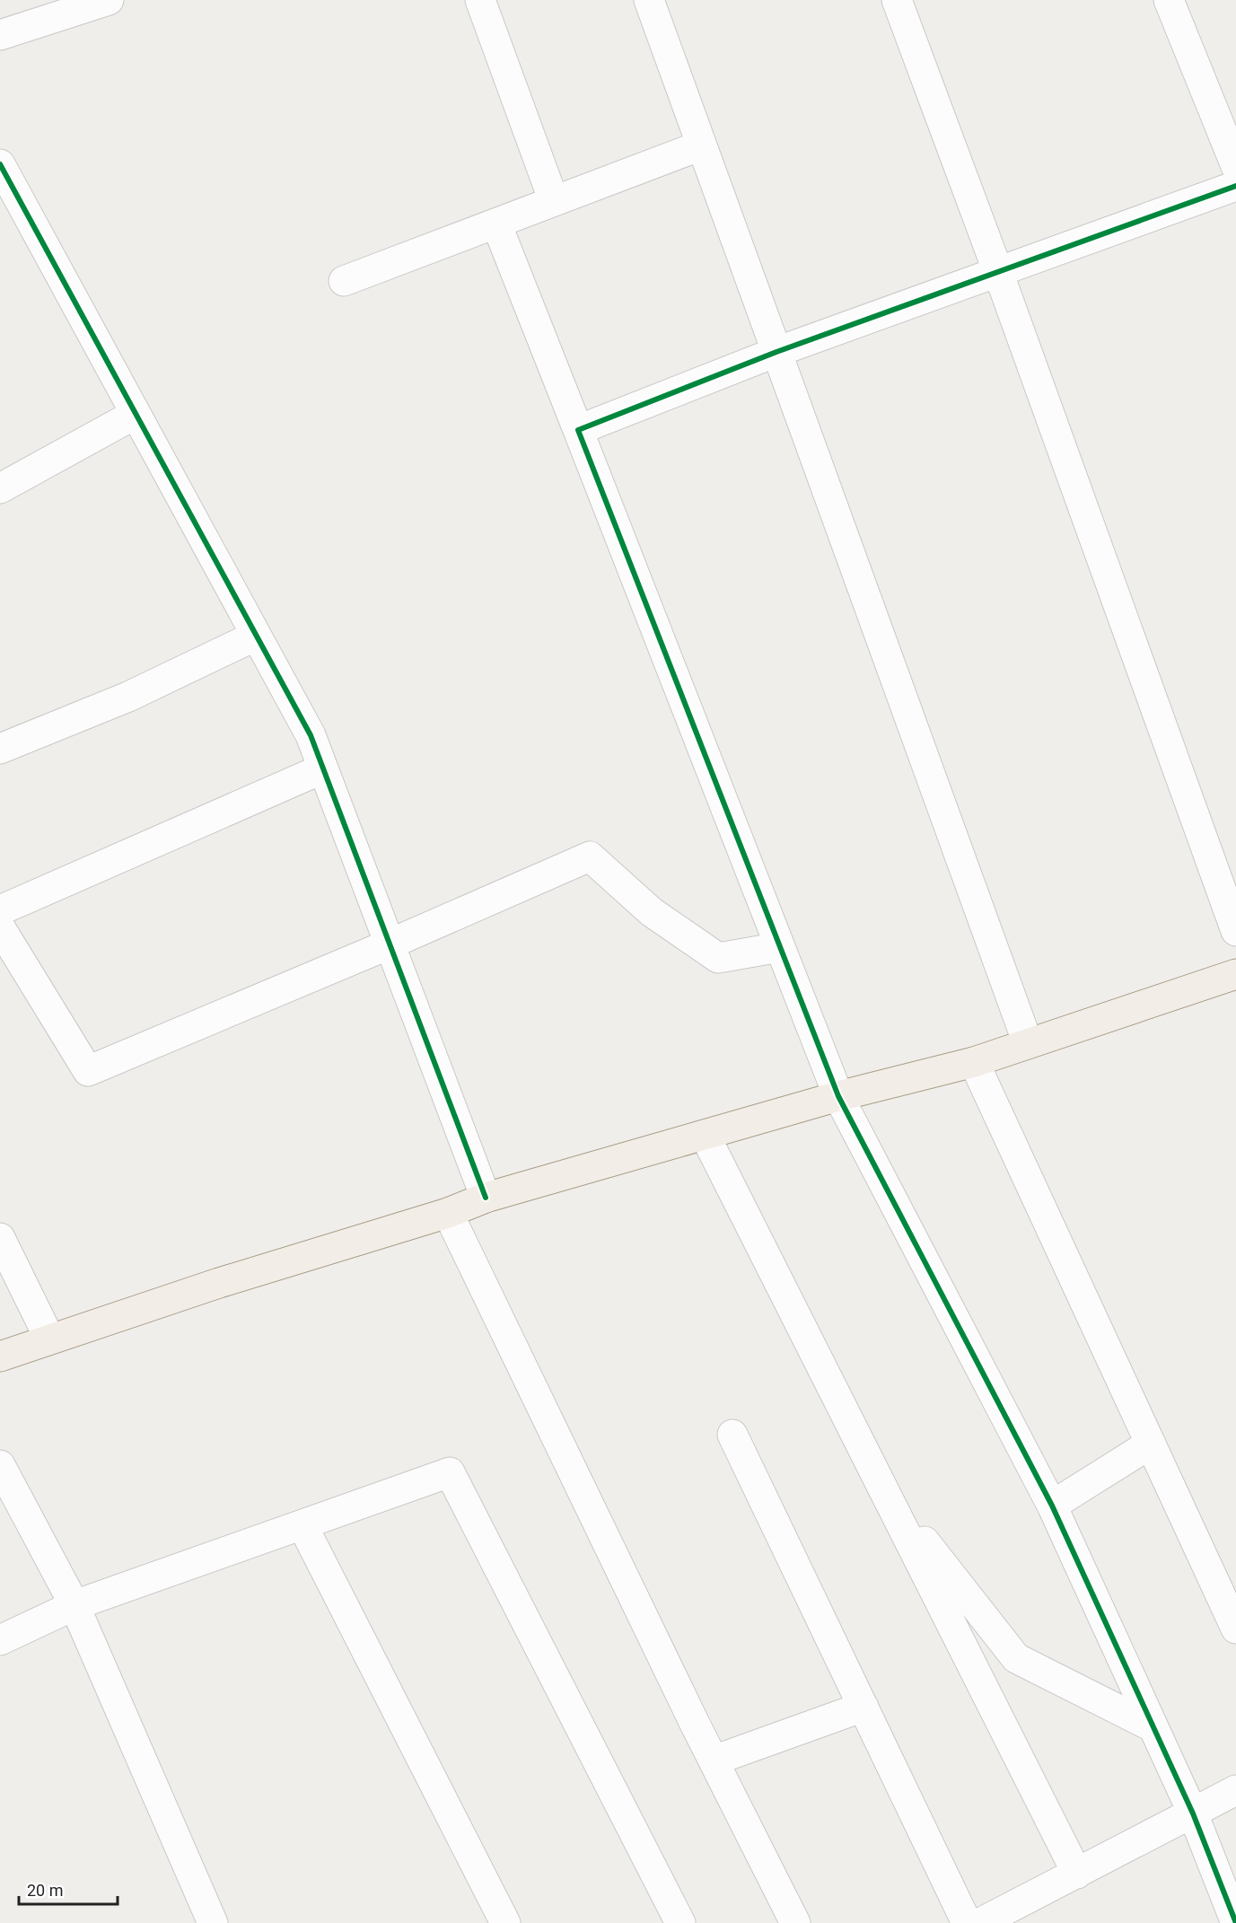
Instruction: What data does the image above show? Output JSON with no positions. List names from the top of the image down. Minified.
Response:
{"scale_bar":"20 m"}
